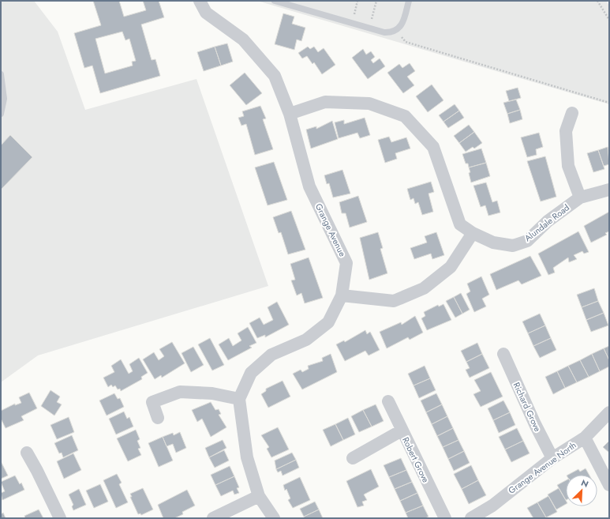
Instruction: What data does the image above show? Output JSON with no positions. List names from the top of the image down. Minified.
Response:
{"streets":{"street":["Alundale Road","Grange Avenue","Richard Grove","Robert Grove","Grange Avenue North"]},"crossings":[["Alundale Road","Grange Avenue"],["Richard Grove","Grange Avenue North"]],"north":"top right"}
